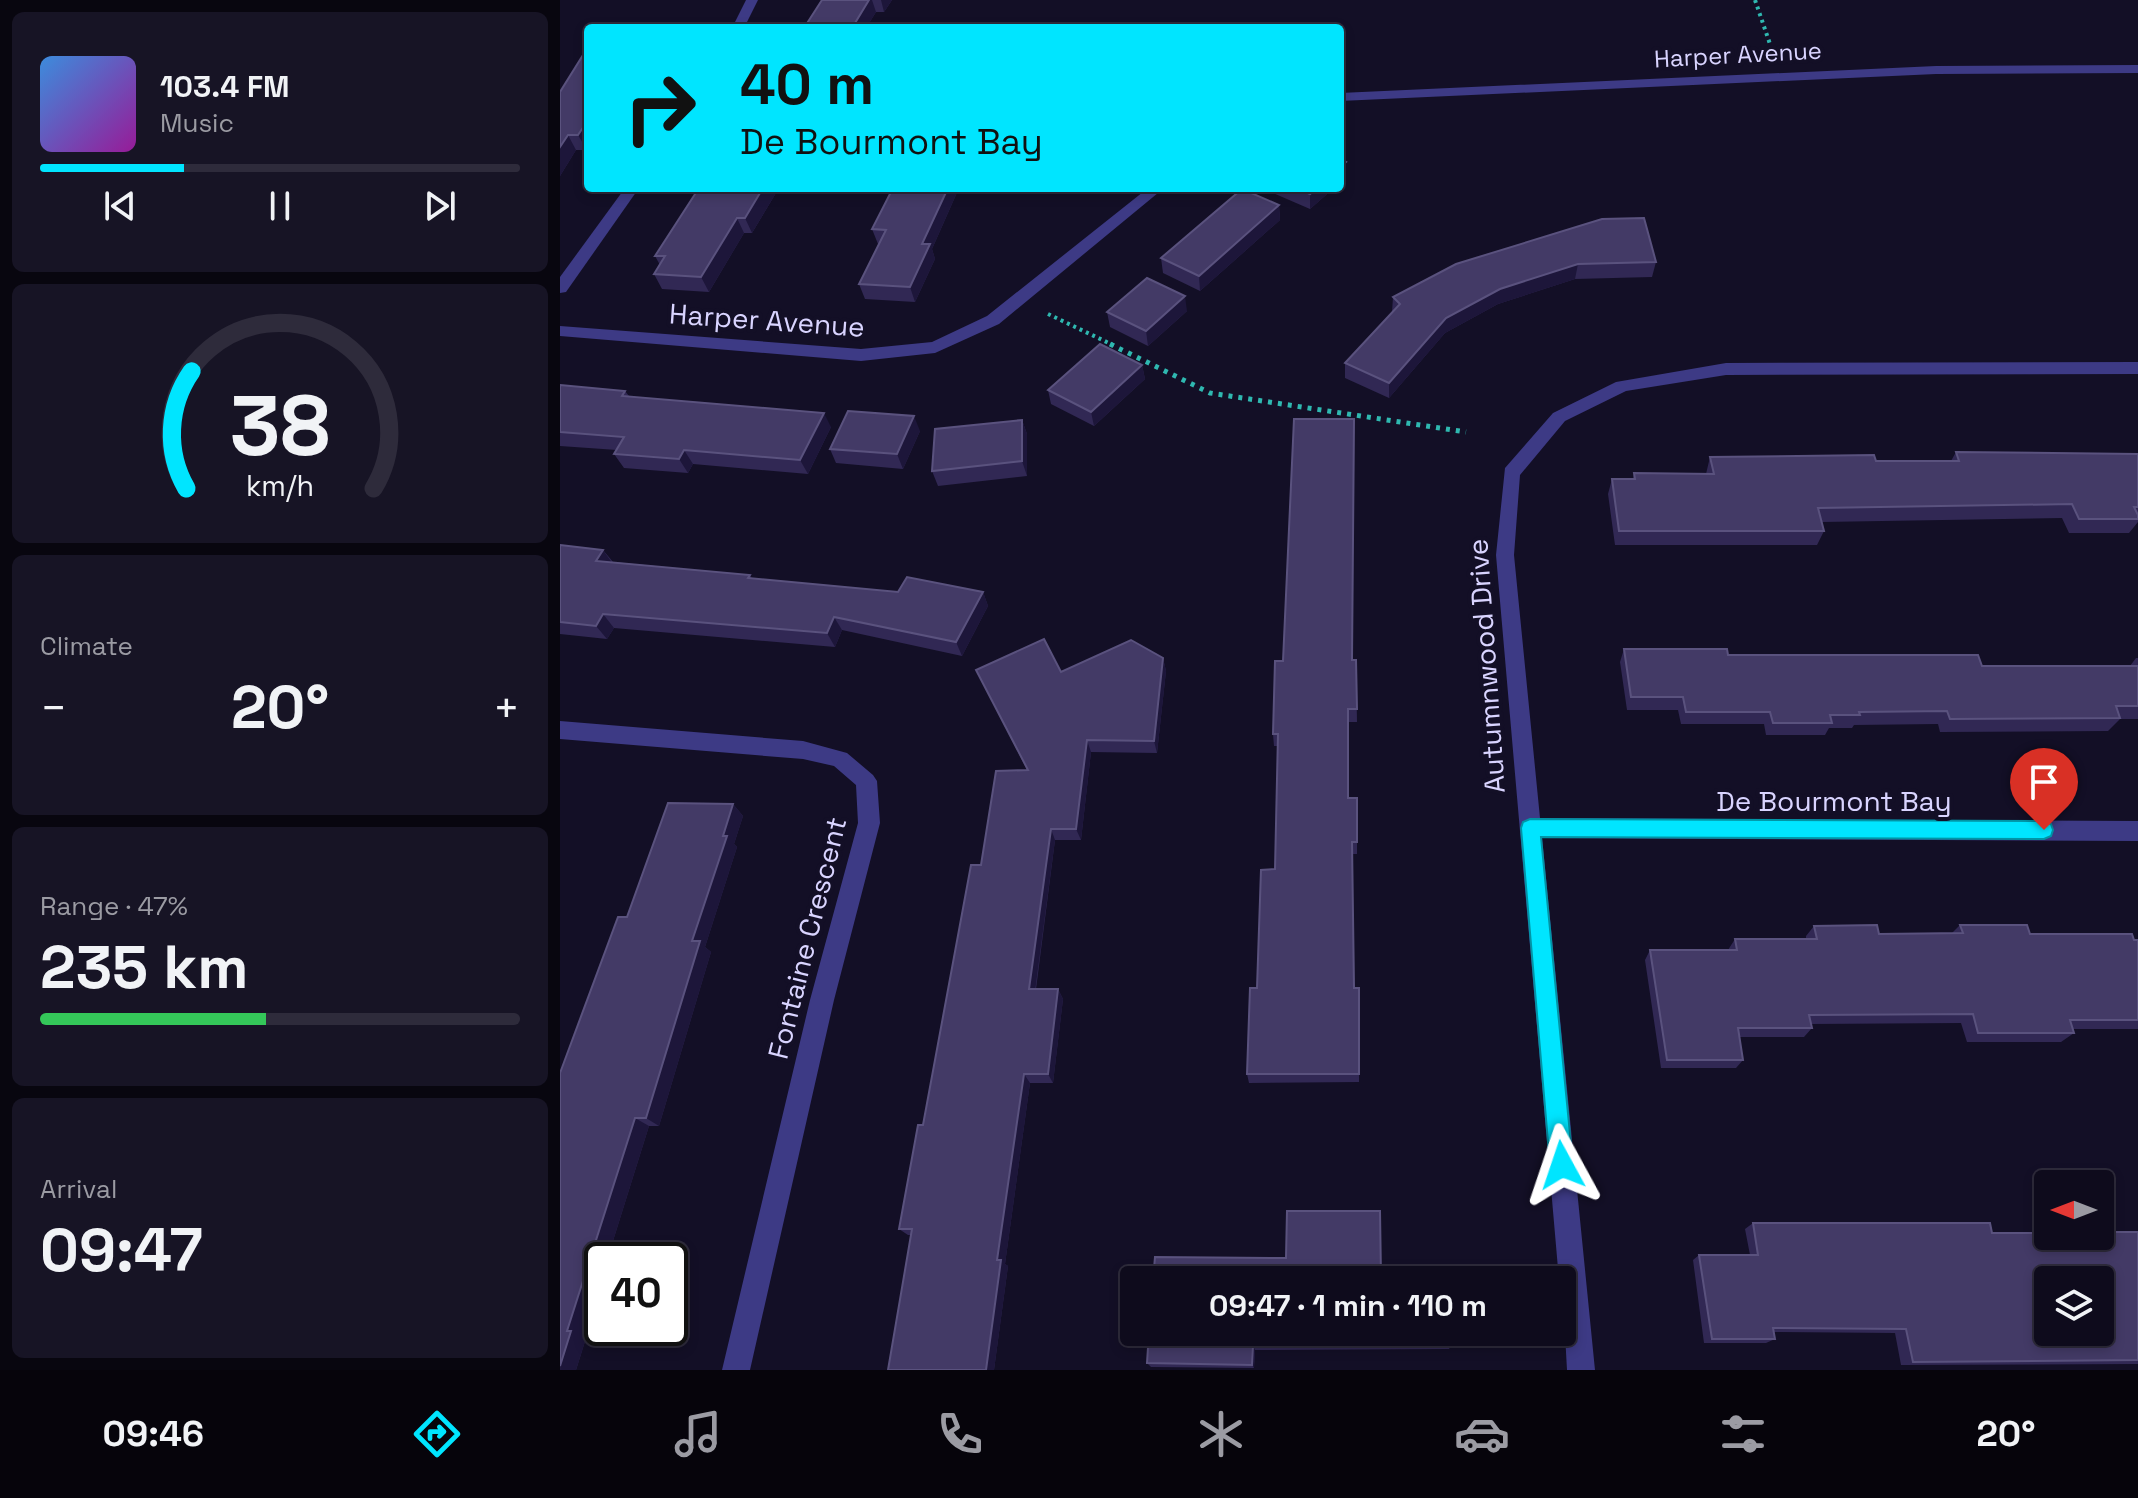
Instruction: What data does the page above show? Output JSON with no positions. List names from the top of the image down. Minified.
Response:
{"streets":{"street":["Harper Avenue","Autumnwood Drive","De Bourmont Bay","Fontaine Crescent"]},"crossings":[["Autumnwood Drive","De Bourmont Bay"]],"north":"left","page":{"turn":["40 m","De Bourmont Bay"],"song":["103.4 FM","Music"],"tile":["Climate",["Range · 47%","235 km"],["Arrival","09:47"]],"heat":["−","20°","+"],"limit":"40","trip":"09:47 · 1 min · 110 m","tabs":["09:46","20°"],"gauge":["38","km/h"]}}
